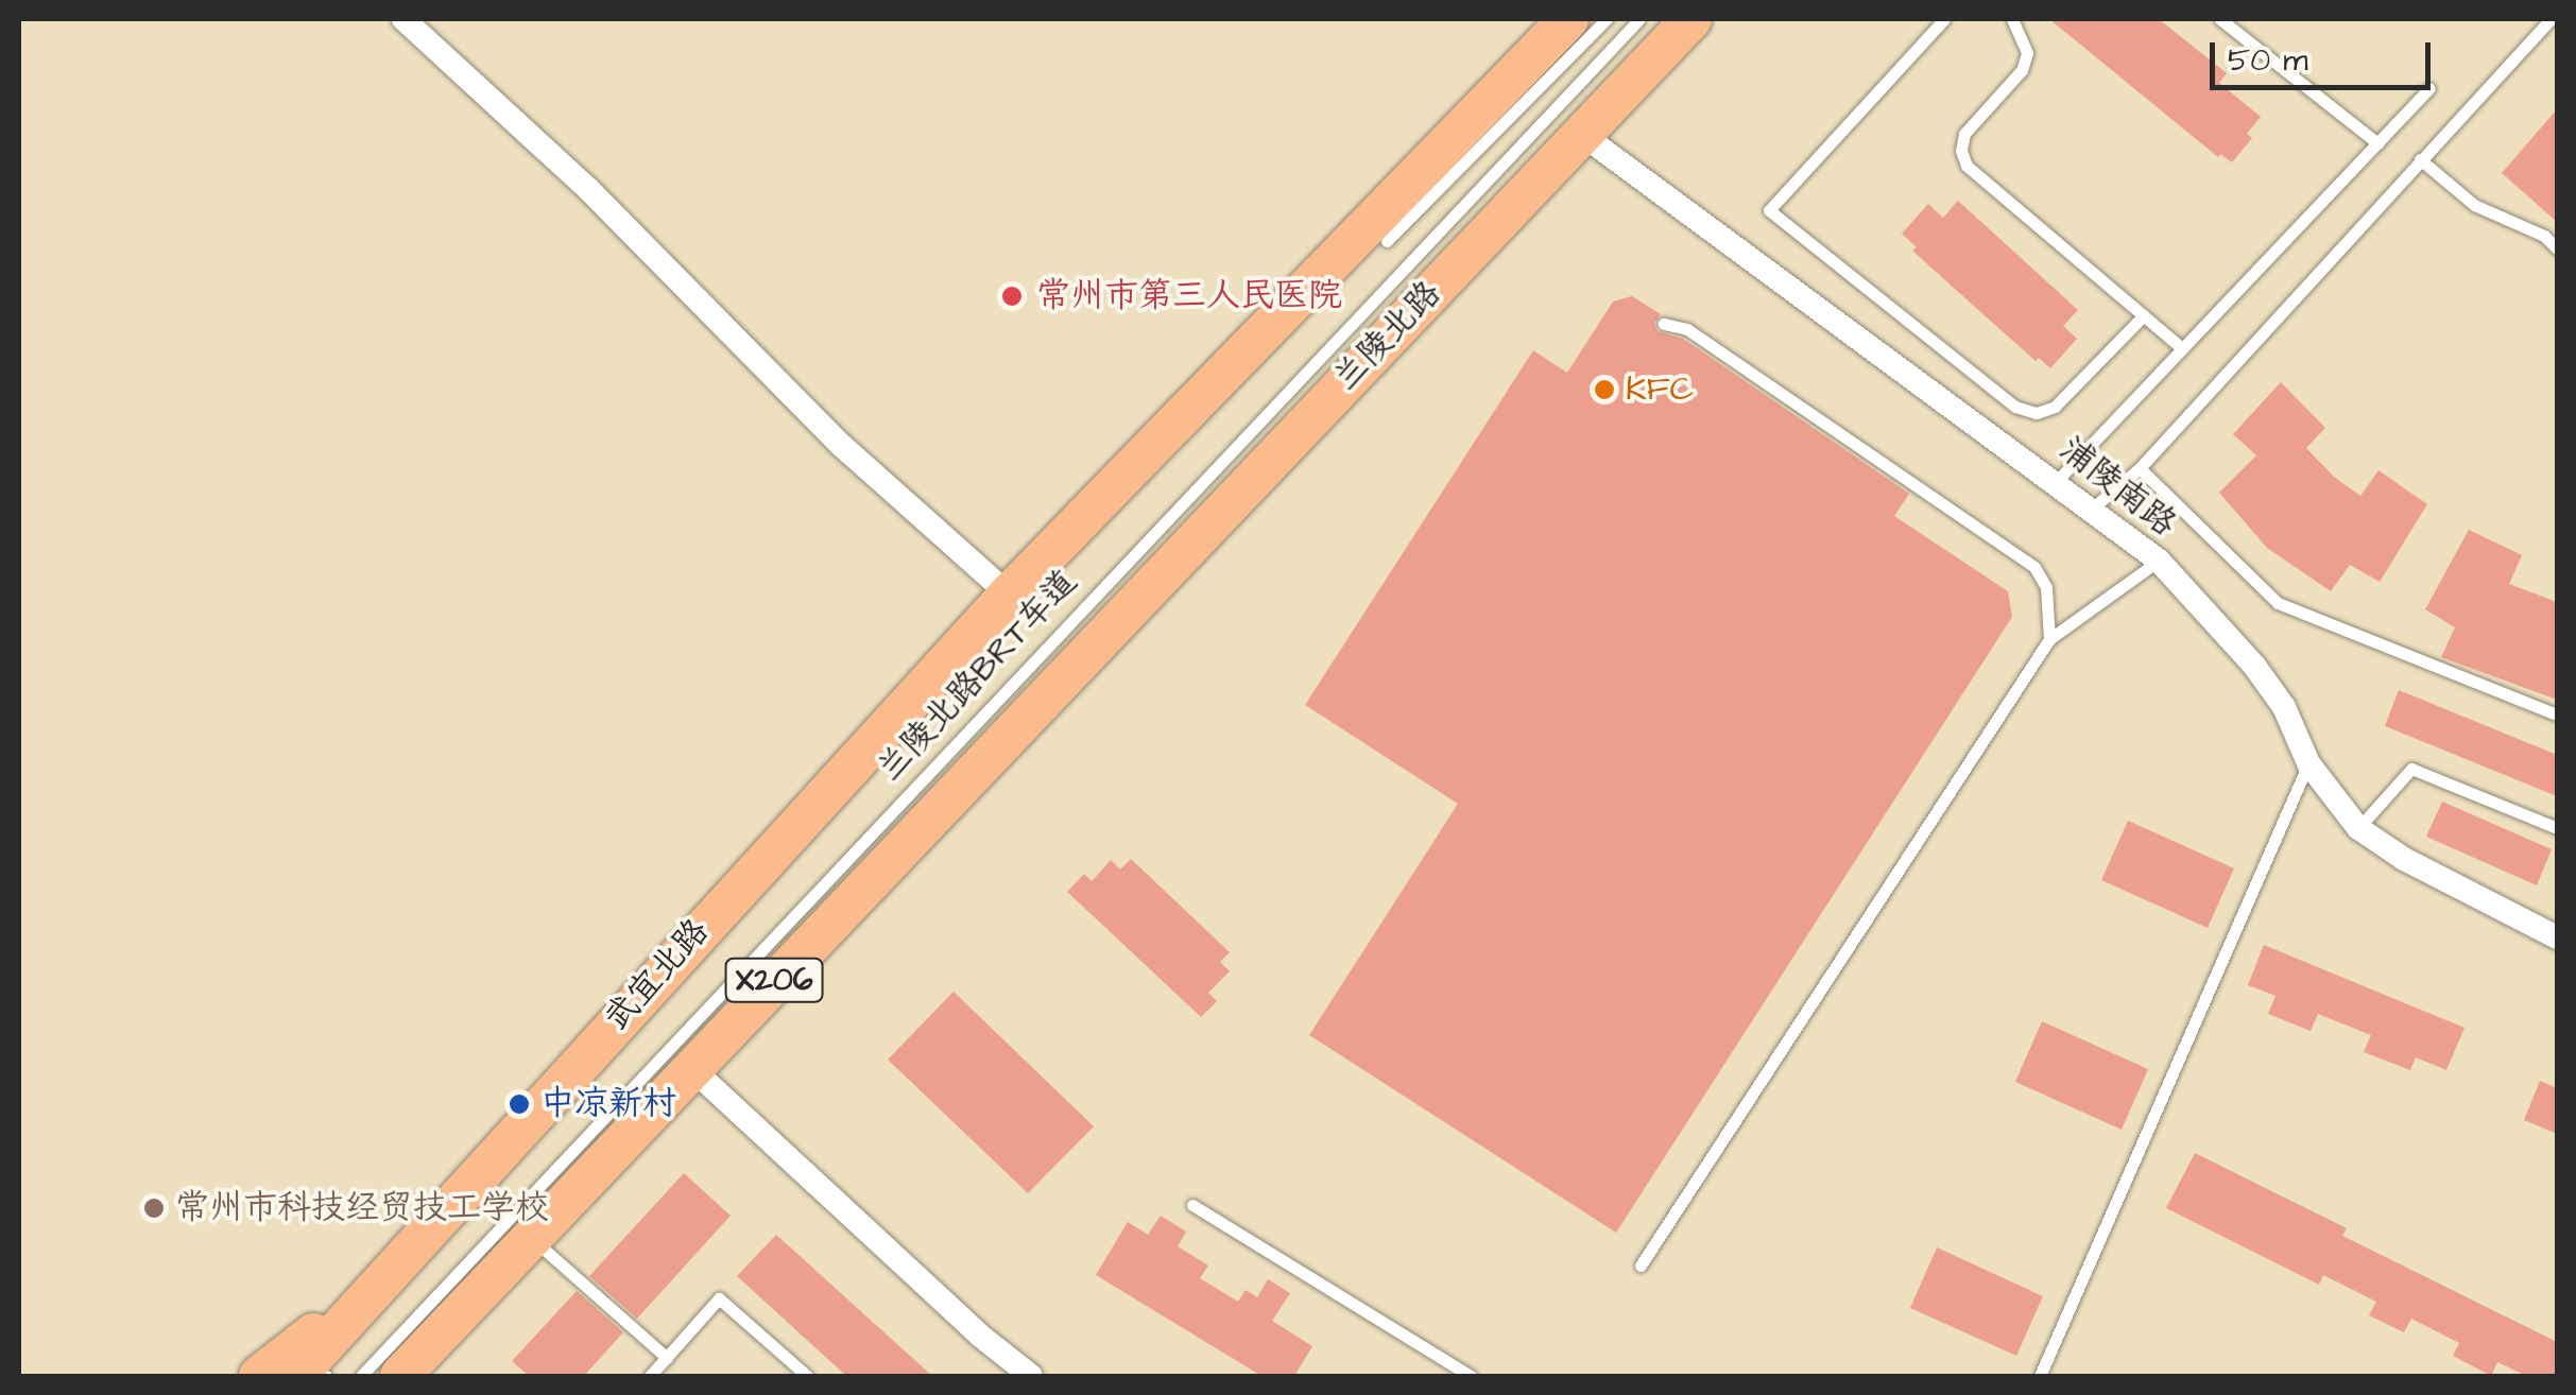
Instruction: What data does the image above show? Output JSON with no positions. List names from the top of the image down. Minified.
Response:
{"streets":{"main road":["兰陵北路","武宜北路","X206"],"street":["浦陵南路"],"lane":["兰陵北路BRT车道"]},"crossings":[["兰陵北路","浦陵南路"],["兰陵北路","X206"]],"places":["常州市第三人民医院","KFC","中凉新村","常州市科技经贸技工学校"],"scale_bar":"50 m"}
